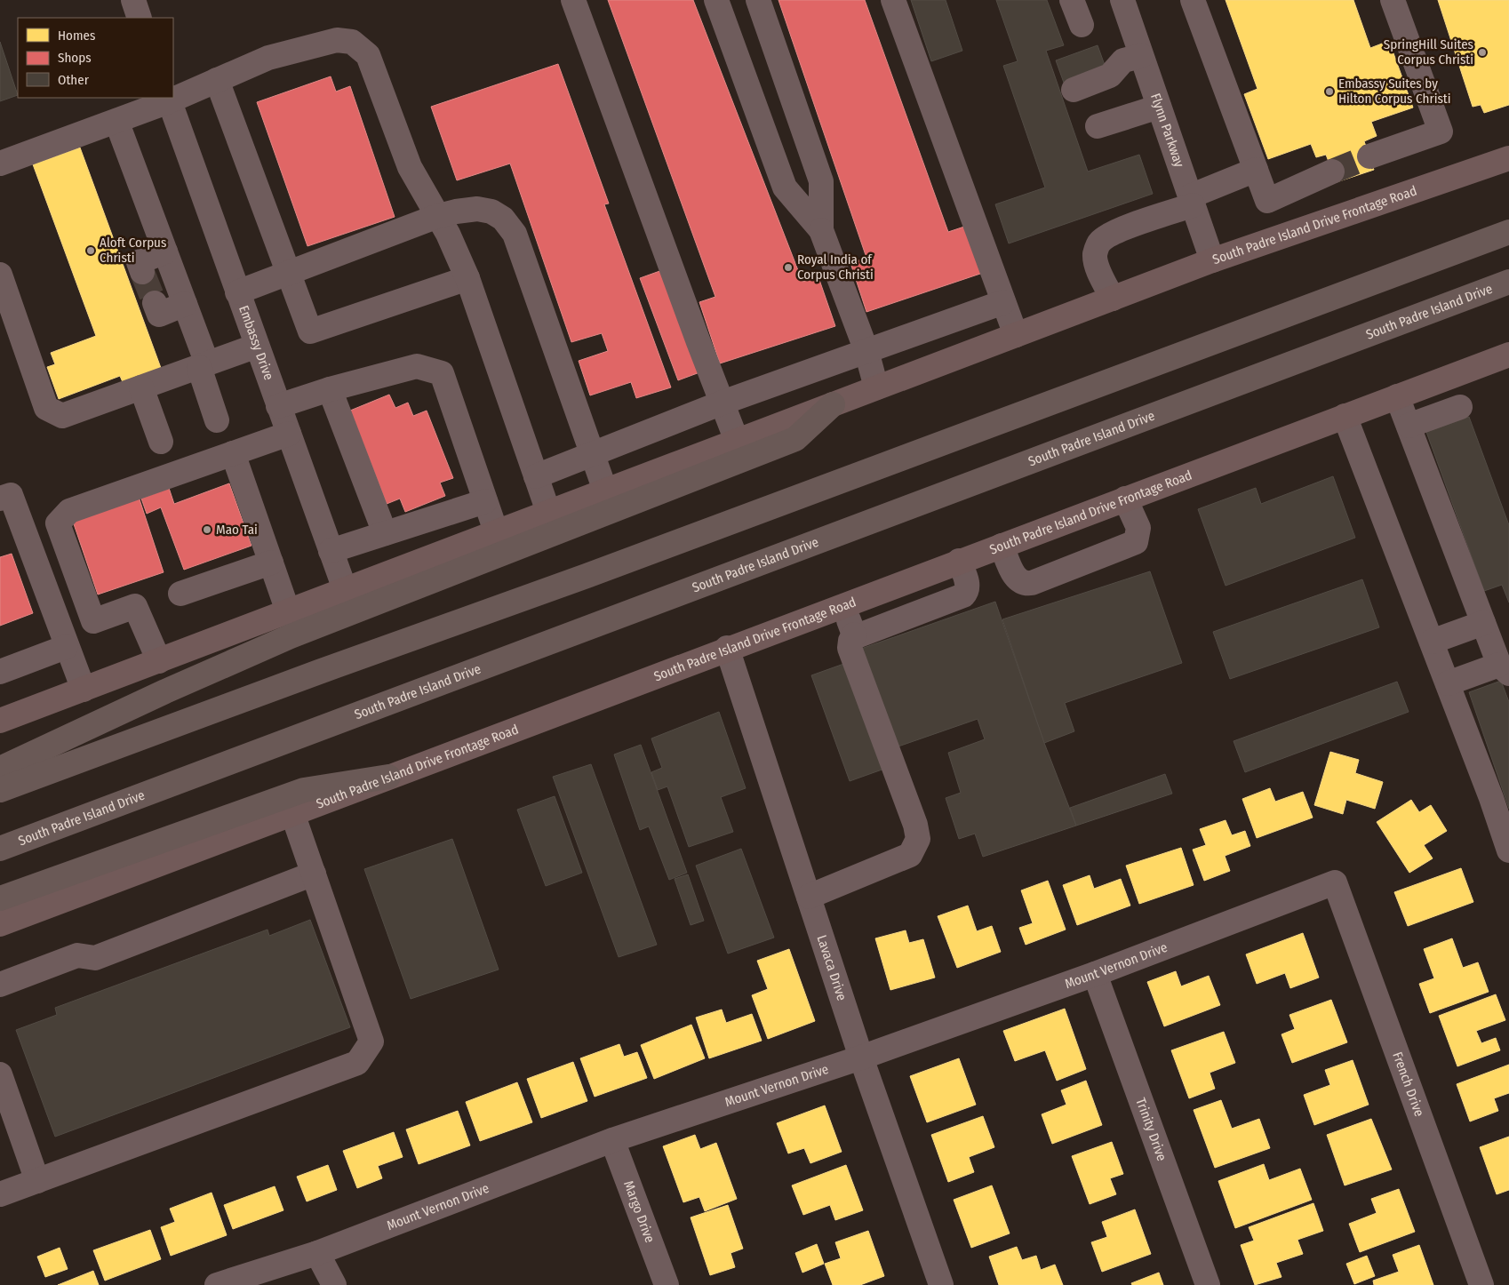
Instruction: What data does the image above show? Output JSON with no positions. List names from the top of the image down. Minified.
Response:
{"streets":{"highway":["South Padre Island Drive"],"main road":["South Padre Island Drive Frontage Road"],"street":["Flynn Parkway","Embassy Drive","Mount Vernon Drive","Lavaca Drive","French Drive","Trinity Drive","Margo Drive"]},"crossings":[["Flynn Parkway","South Padre Island Drive Frontage Road"],["South Padre Island Drive Frontage Road","Embassy Drive"],["South Padre Island Drive Frontage Road","Lavaca Drive"],["Mount Vernon Drive","Lavaca Drive"],["Mount Vernon Drive","French Drive"],["Mount Vernon Drive","Trinity Drive"],["Mount Vernon Drive","Margo Drive"]],"places":["SpringHill Suites Corpus Christi","Embassy Suites by Hilton Corpus Christi","Aloft Corpus Christi","Royal India of Corpus Christi","Mao Tai"],"legend":["Homes","Shops","Other"]}
